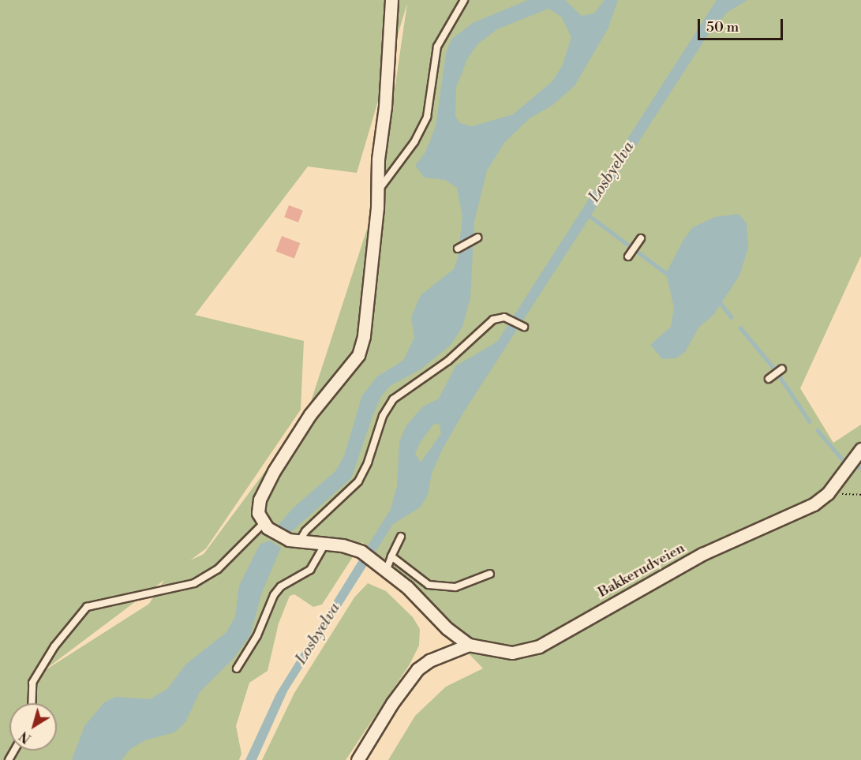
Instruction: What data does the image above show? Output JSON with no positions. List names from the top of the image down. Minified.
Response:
{"streets":{"street":["Bakkerudveien"]},"water":["Losbyelva"],"scale_bar":"50 m","north":"bottom left"}
